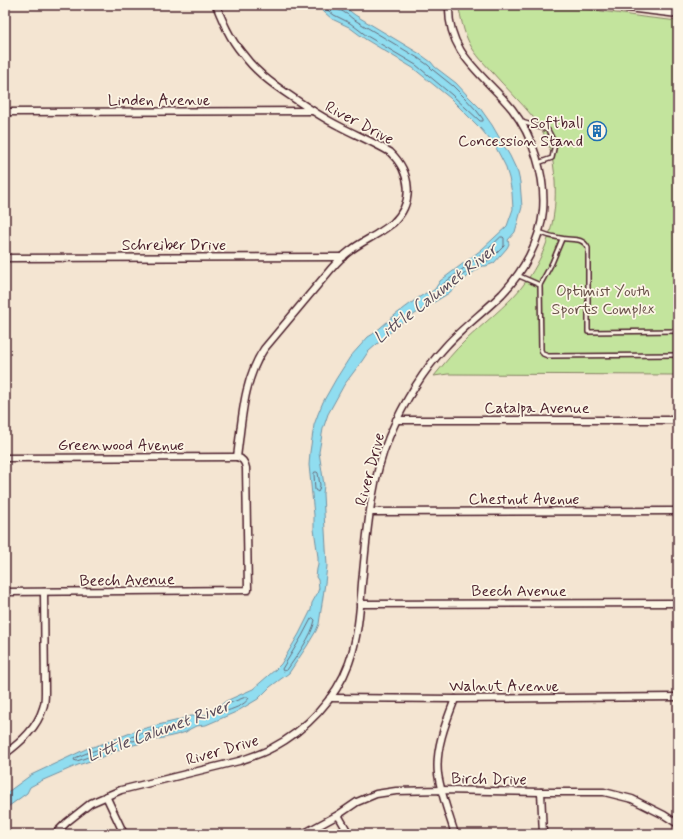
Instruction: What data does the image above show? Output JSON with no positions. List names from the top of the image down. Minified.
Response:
{"streets":{"street":["Linden Avenue","River Drive","Schreiber Drive","Catalpa Avenue","Greenwood Avenue","Chestnut Avenue","Beech Avenue","Walnut Avenue","Birch Drive"]},"crossings":[["Linden Avenue","River Drive"],["River Drive","Schreiber Drive"],["River Drive","Catalpa Avenue"],["River Drive","Greenwood Avenue"],["River Drive","Chestnut Avenue"],["River Drive","Beech Avenue"],["River Drive","Walnut Avenue"],["Greenwood Avenue","Beech Avenue"]],"water":["Little Calumet River"],"parks":["Optimist Youth Sports Complex"],"places":{"building":["Softball Concession Stand"]}}
